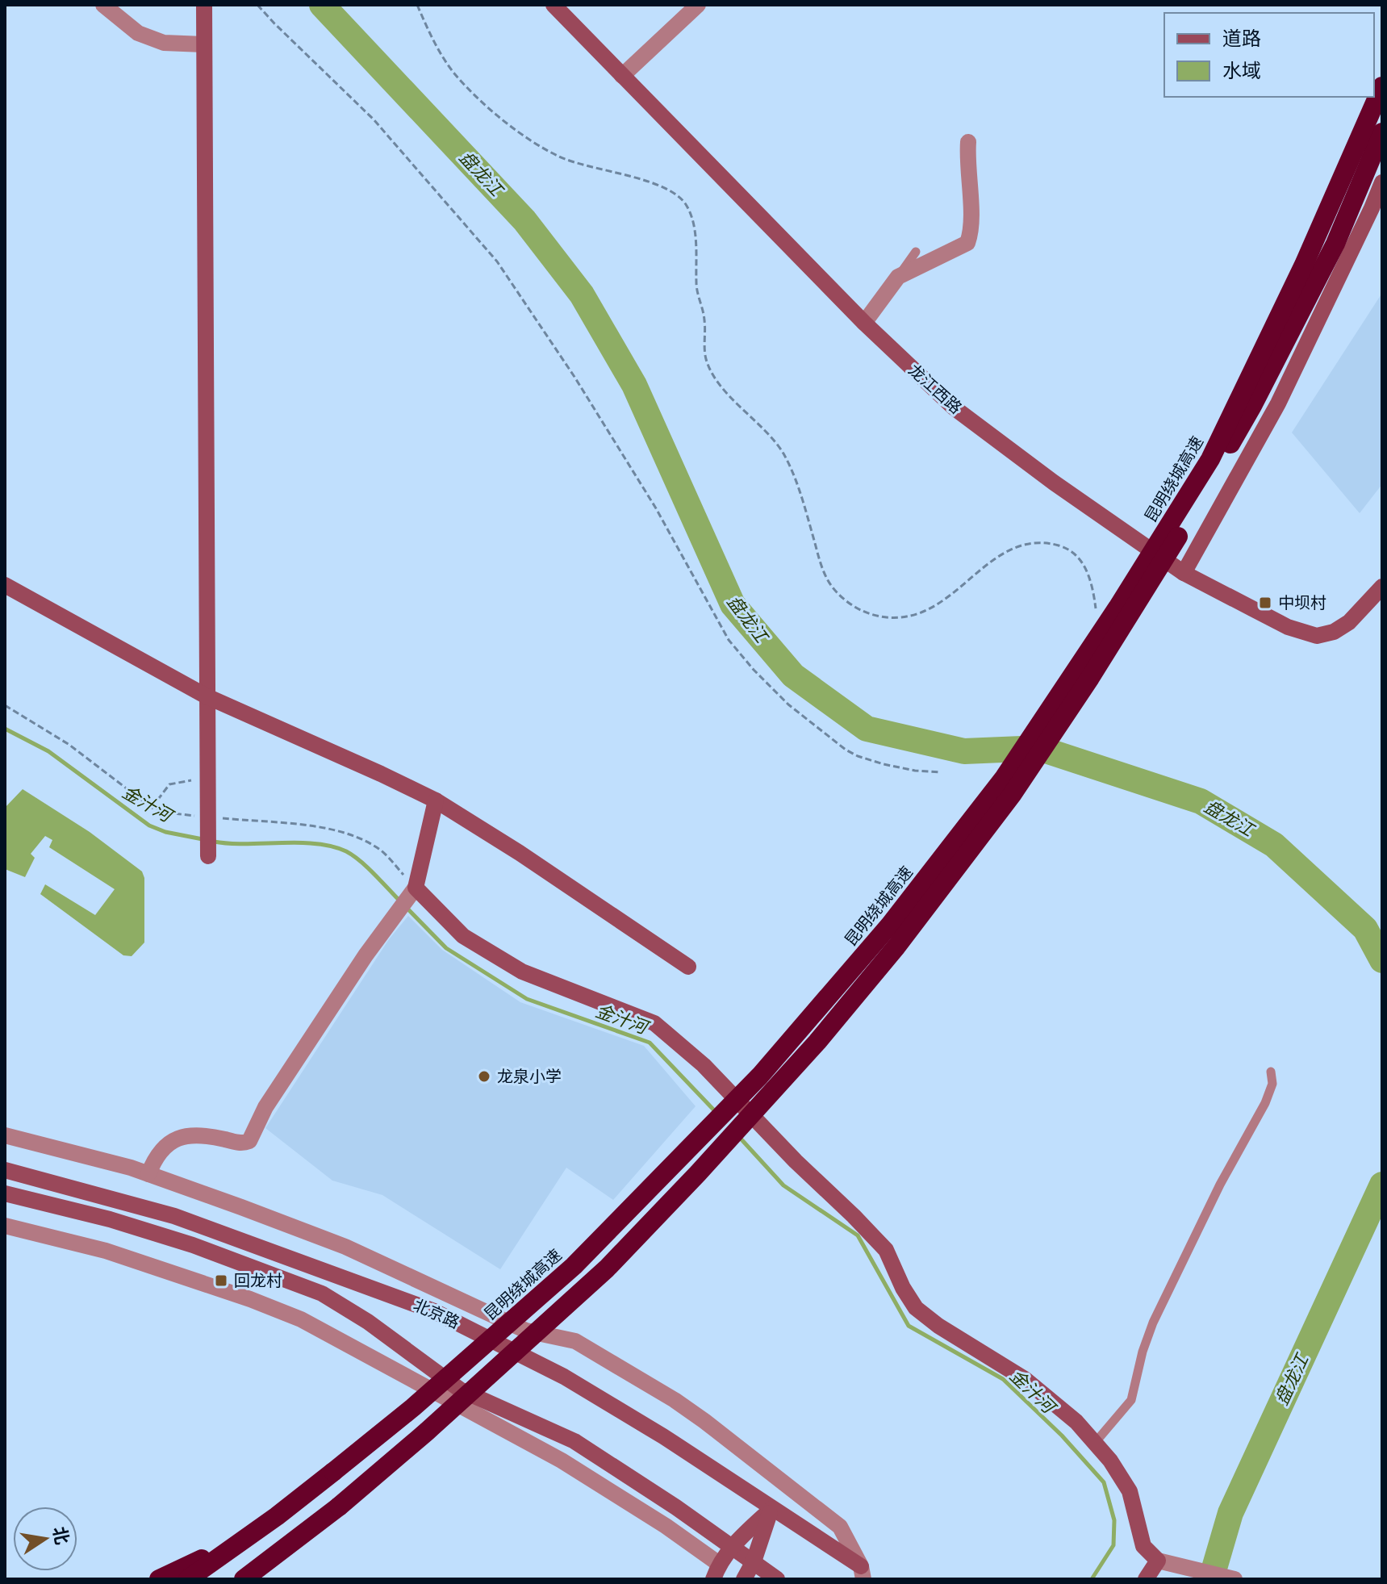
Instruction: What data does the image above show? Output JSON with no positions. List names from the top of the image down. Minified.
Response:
{"streets":{"highway":["昆明绕城高速"],"street":["龙江西路","北京路"]},"water":["盘龙江","金汁河"],"places":{"transit":["中坝村","回龙村"],"other":["龙泉小学"]},"legend":["道路","水域"],"north":"right"}
